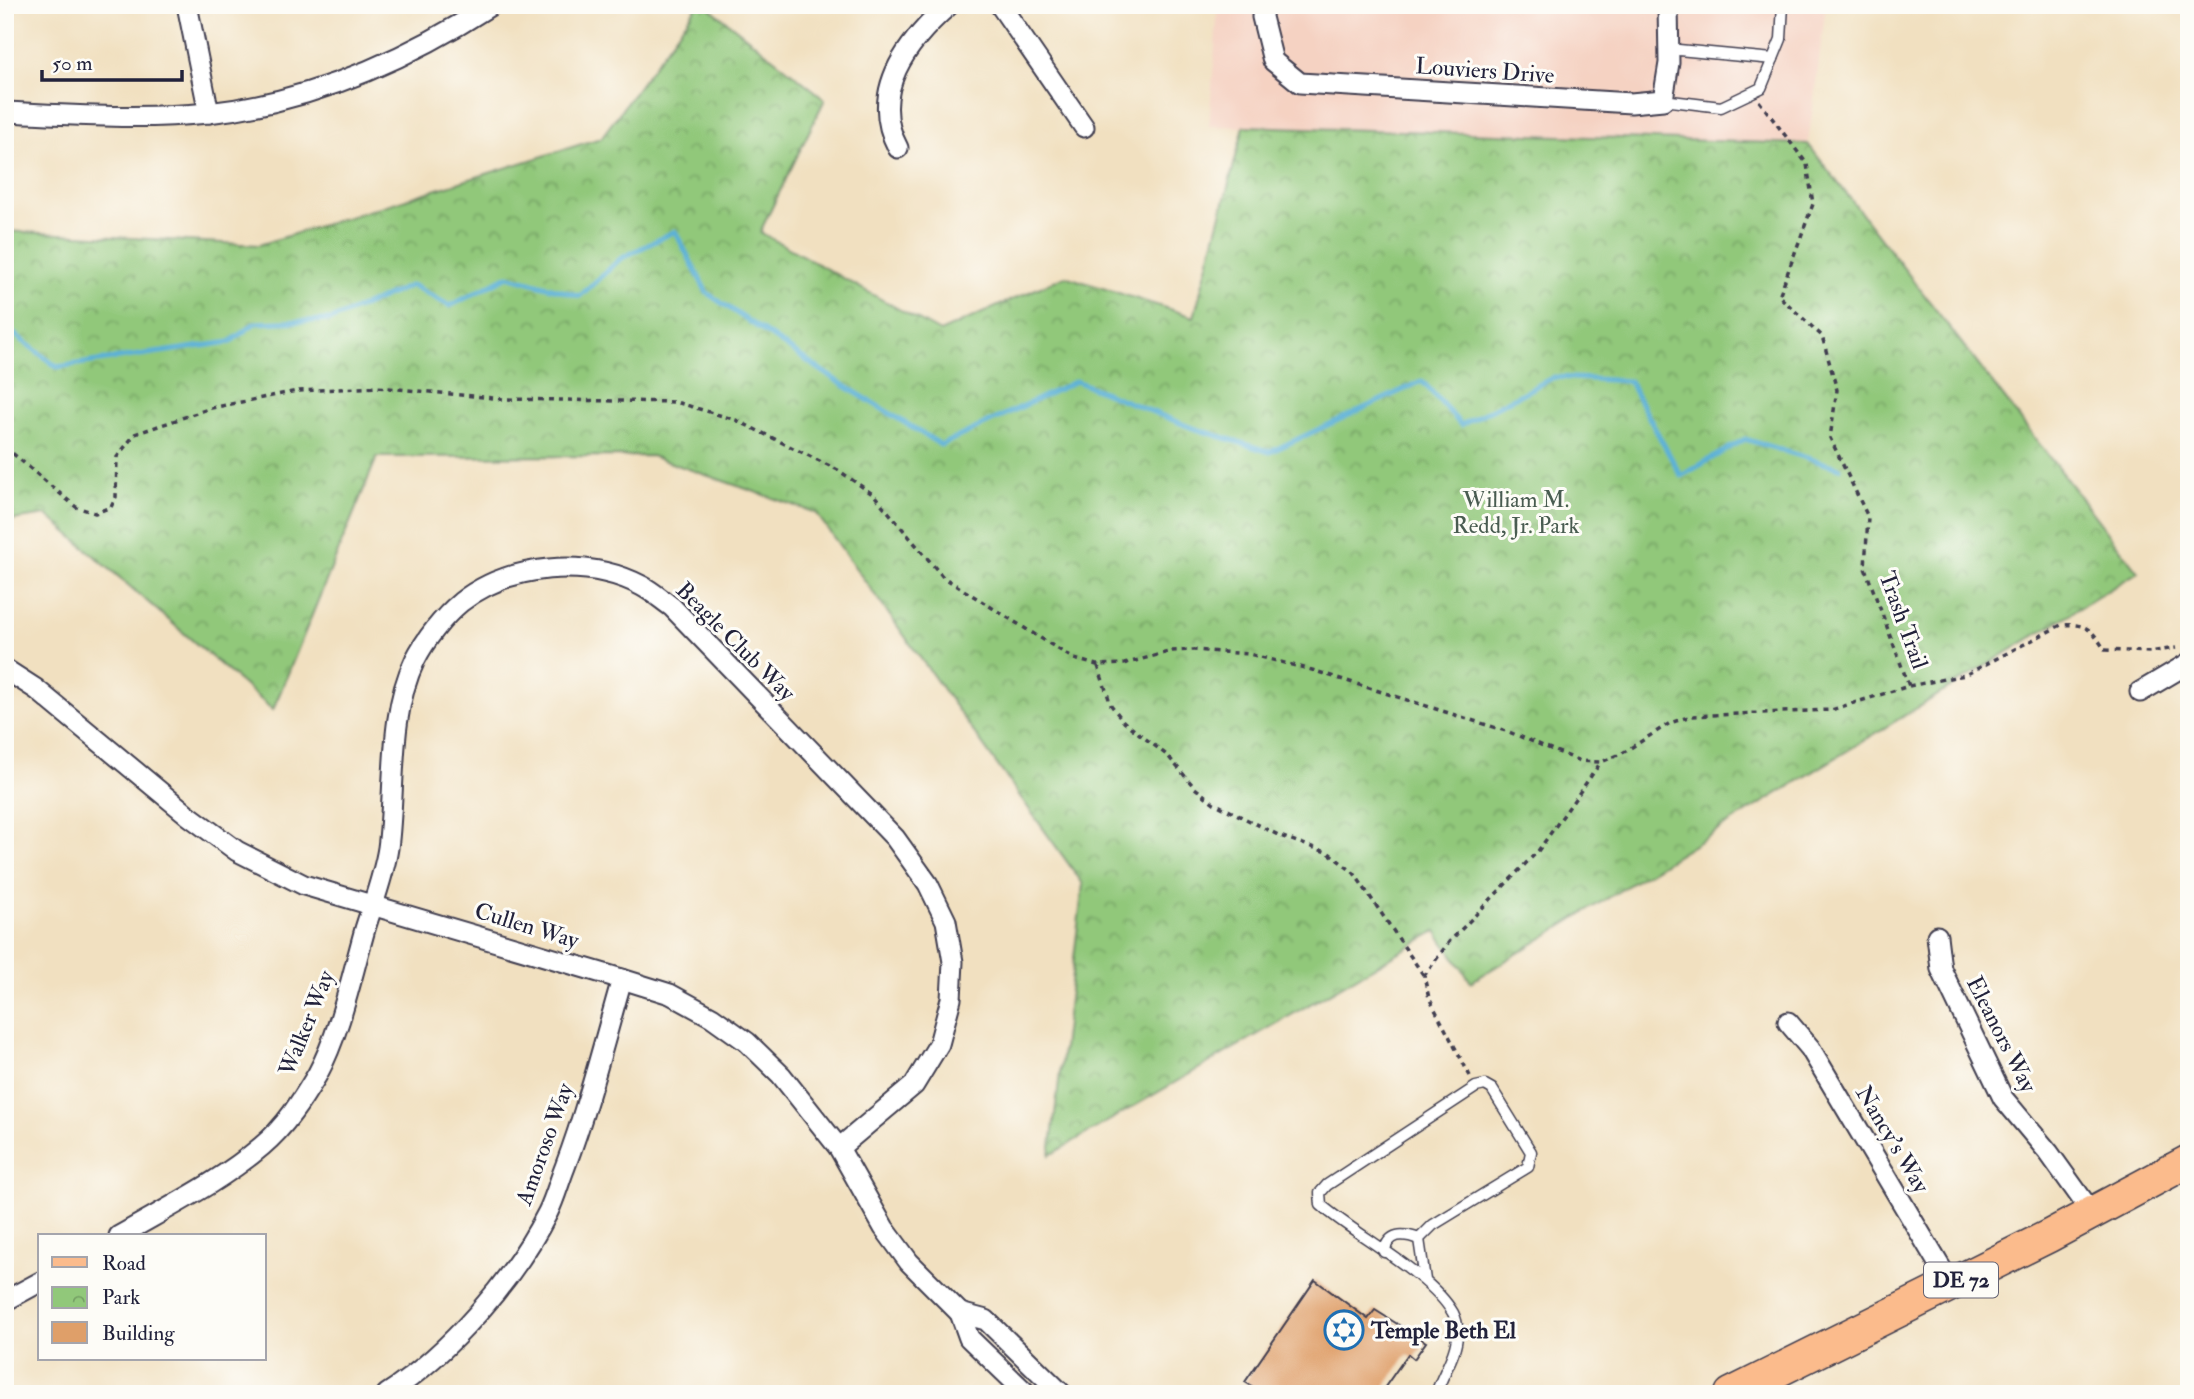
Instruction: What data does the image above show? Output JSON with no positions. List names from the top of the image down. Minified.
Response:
{"streets":{"main road":["DE 72"],"street":["Louviers Drive","Beagle Club Way","Cullen Way","Walker Way","Eleanors Way","Nancy's Way","Amoroso Way"],"path":["Trash Trail"]},"crossings":[["Beagle Club Way","Cullen Way"],["Beagle Club Way","Walker Way"],["Cullen Way","Walker Way"],["Cullen Way","Amoroso Way"],["Eleanors Way","DE 72"],["Nancy's Way","DE 72"]],"parks":["William M. Redd, Jr. Park"],"places":{"synagogue":["Temple Beth El"]},"legend":["Road","Park","Building"],"scale_bar":"50 m"}
